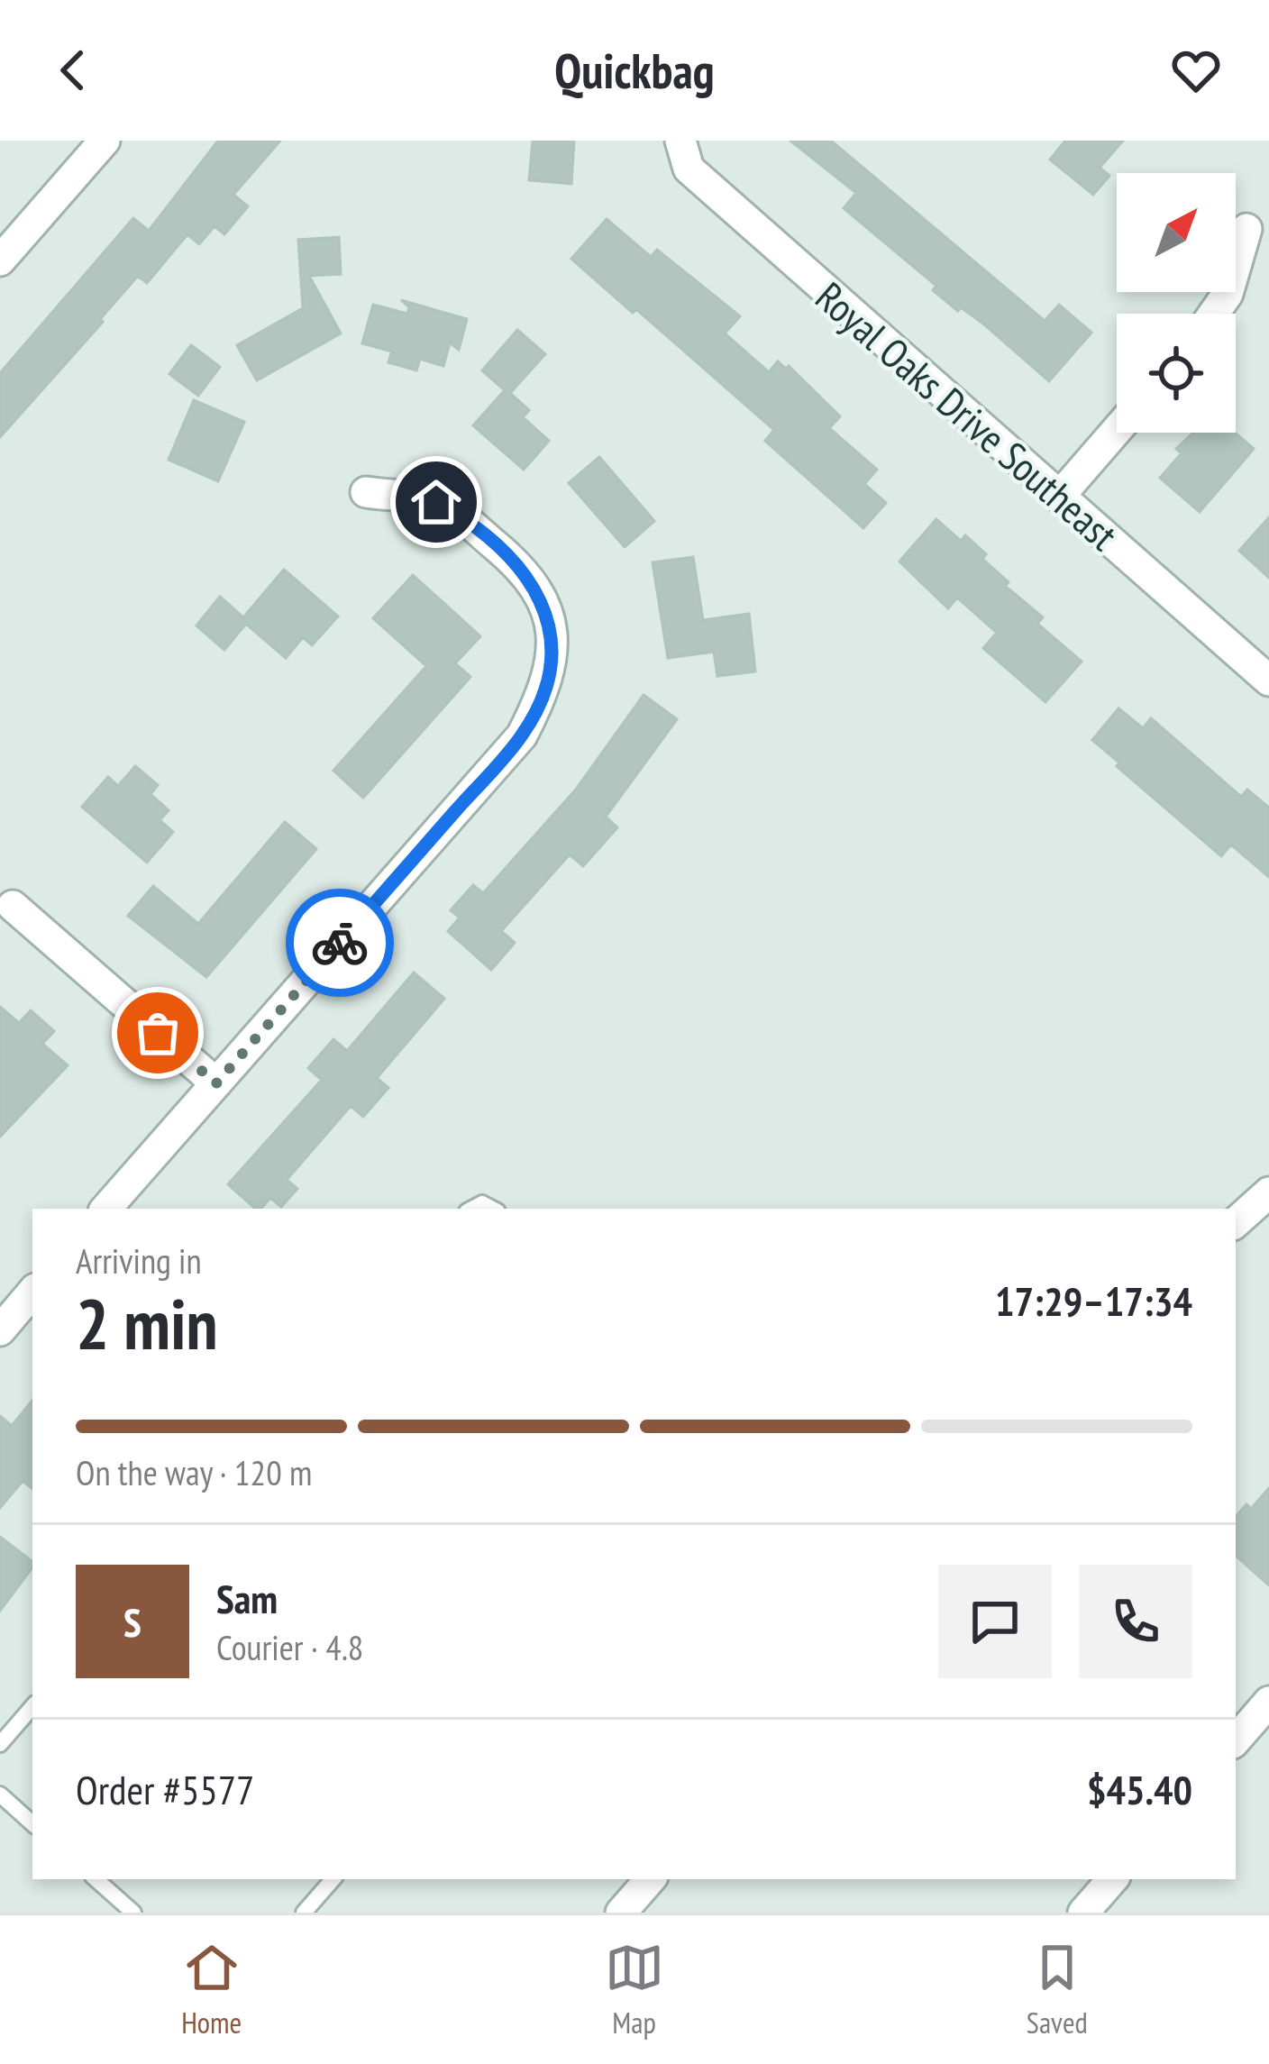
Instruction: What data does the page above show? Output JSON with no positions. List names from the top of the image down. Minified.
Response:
{"streets":{"street":["Royal Oaks Drive Southeast"]},"north":"top right","page":{"header":"Quickbag","heading":["2 min","Arriving in","17:29–17:34"],"panel":["Sam","Courier · 4.8","Order #5577","$45.40"],"bar":"On the way · 120 m","round":"S","tabs":["Home","Map","Saved"]}}
